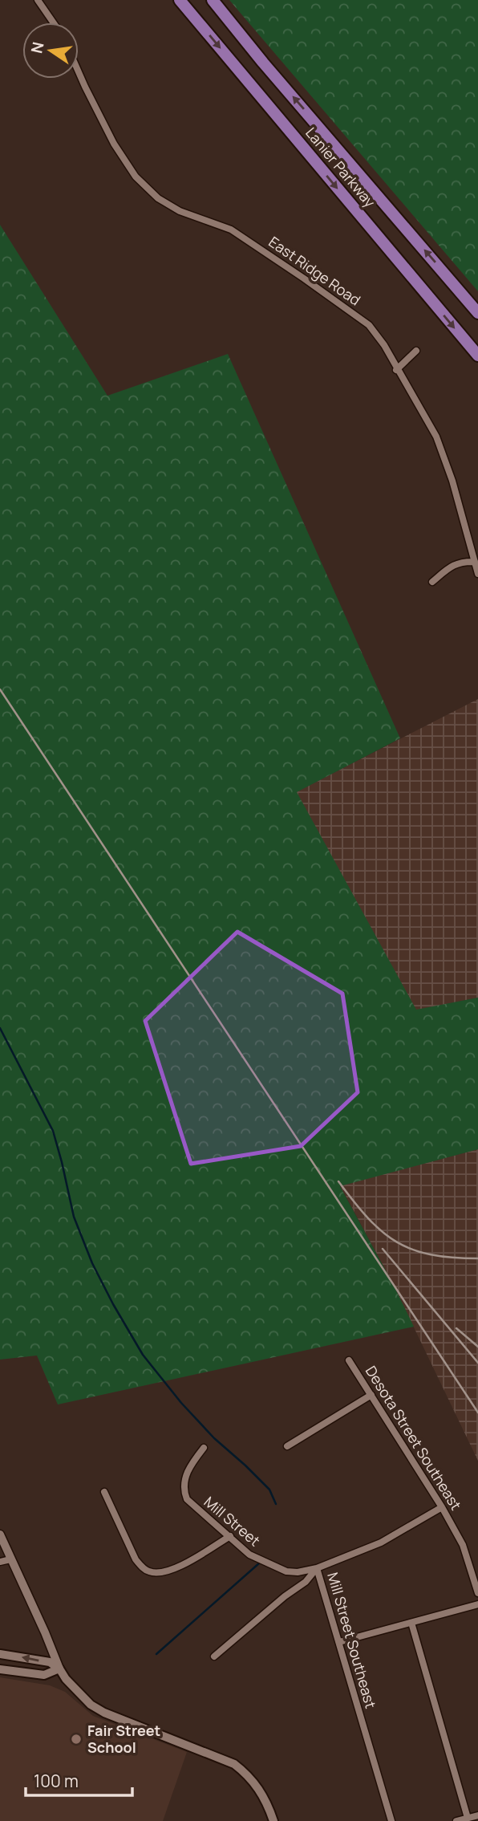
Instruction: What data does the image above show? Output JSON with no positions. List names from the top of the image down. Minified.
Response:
{"streets":{"highway":["Lanier Parkway"],"street":["East Ridge Road","Desota Street Southeast","Mill Street","Mill Street Southeast"]},"crossings":[["Desota Street Southeast","Mill Street Southeast"],["Mill Street","Mill Street Southeast"]],"places":["Fair Street School"],"scale_bar":"100 m","north":"left"}
